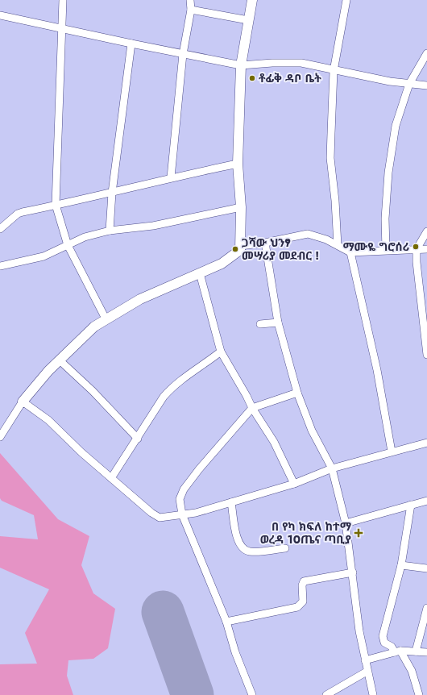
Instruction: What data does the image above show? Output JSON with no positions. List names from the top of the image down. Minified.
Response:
{"places":{"other":["ቶፊቅ ዳቦ ቤት","ማሙዬ ግሮሰሪ","ጋሻው ህንፃ መሣሪያ መደብር !"],"health":["በ የካ ክፍለ ከተማ ወረዳ 10ጤና ጣቢያ"]}}
